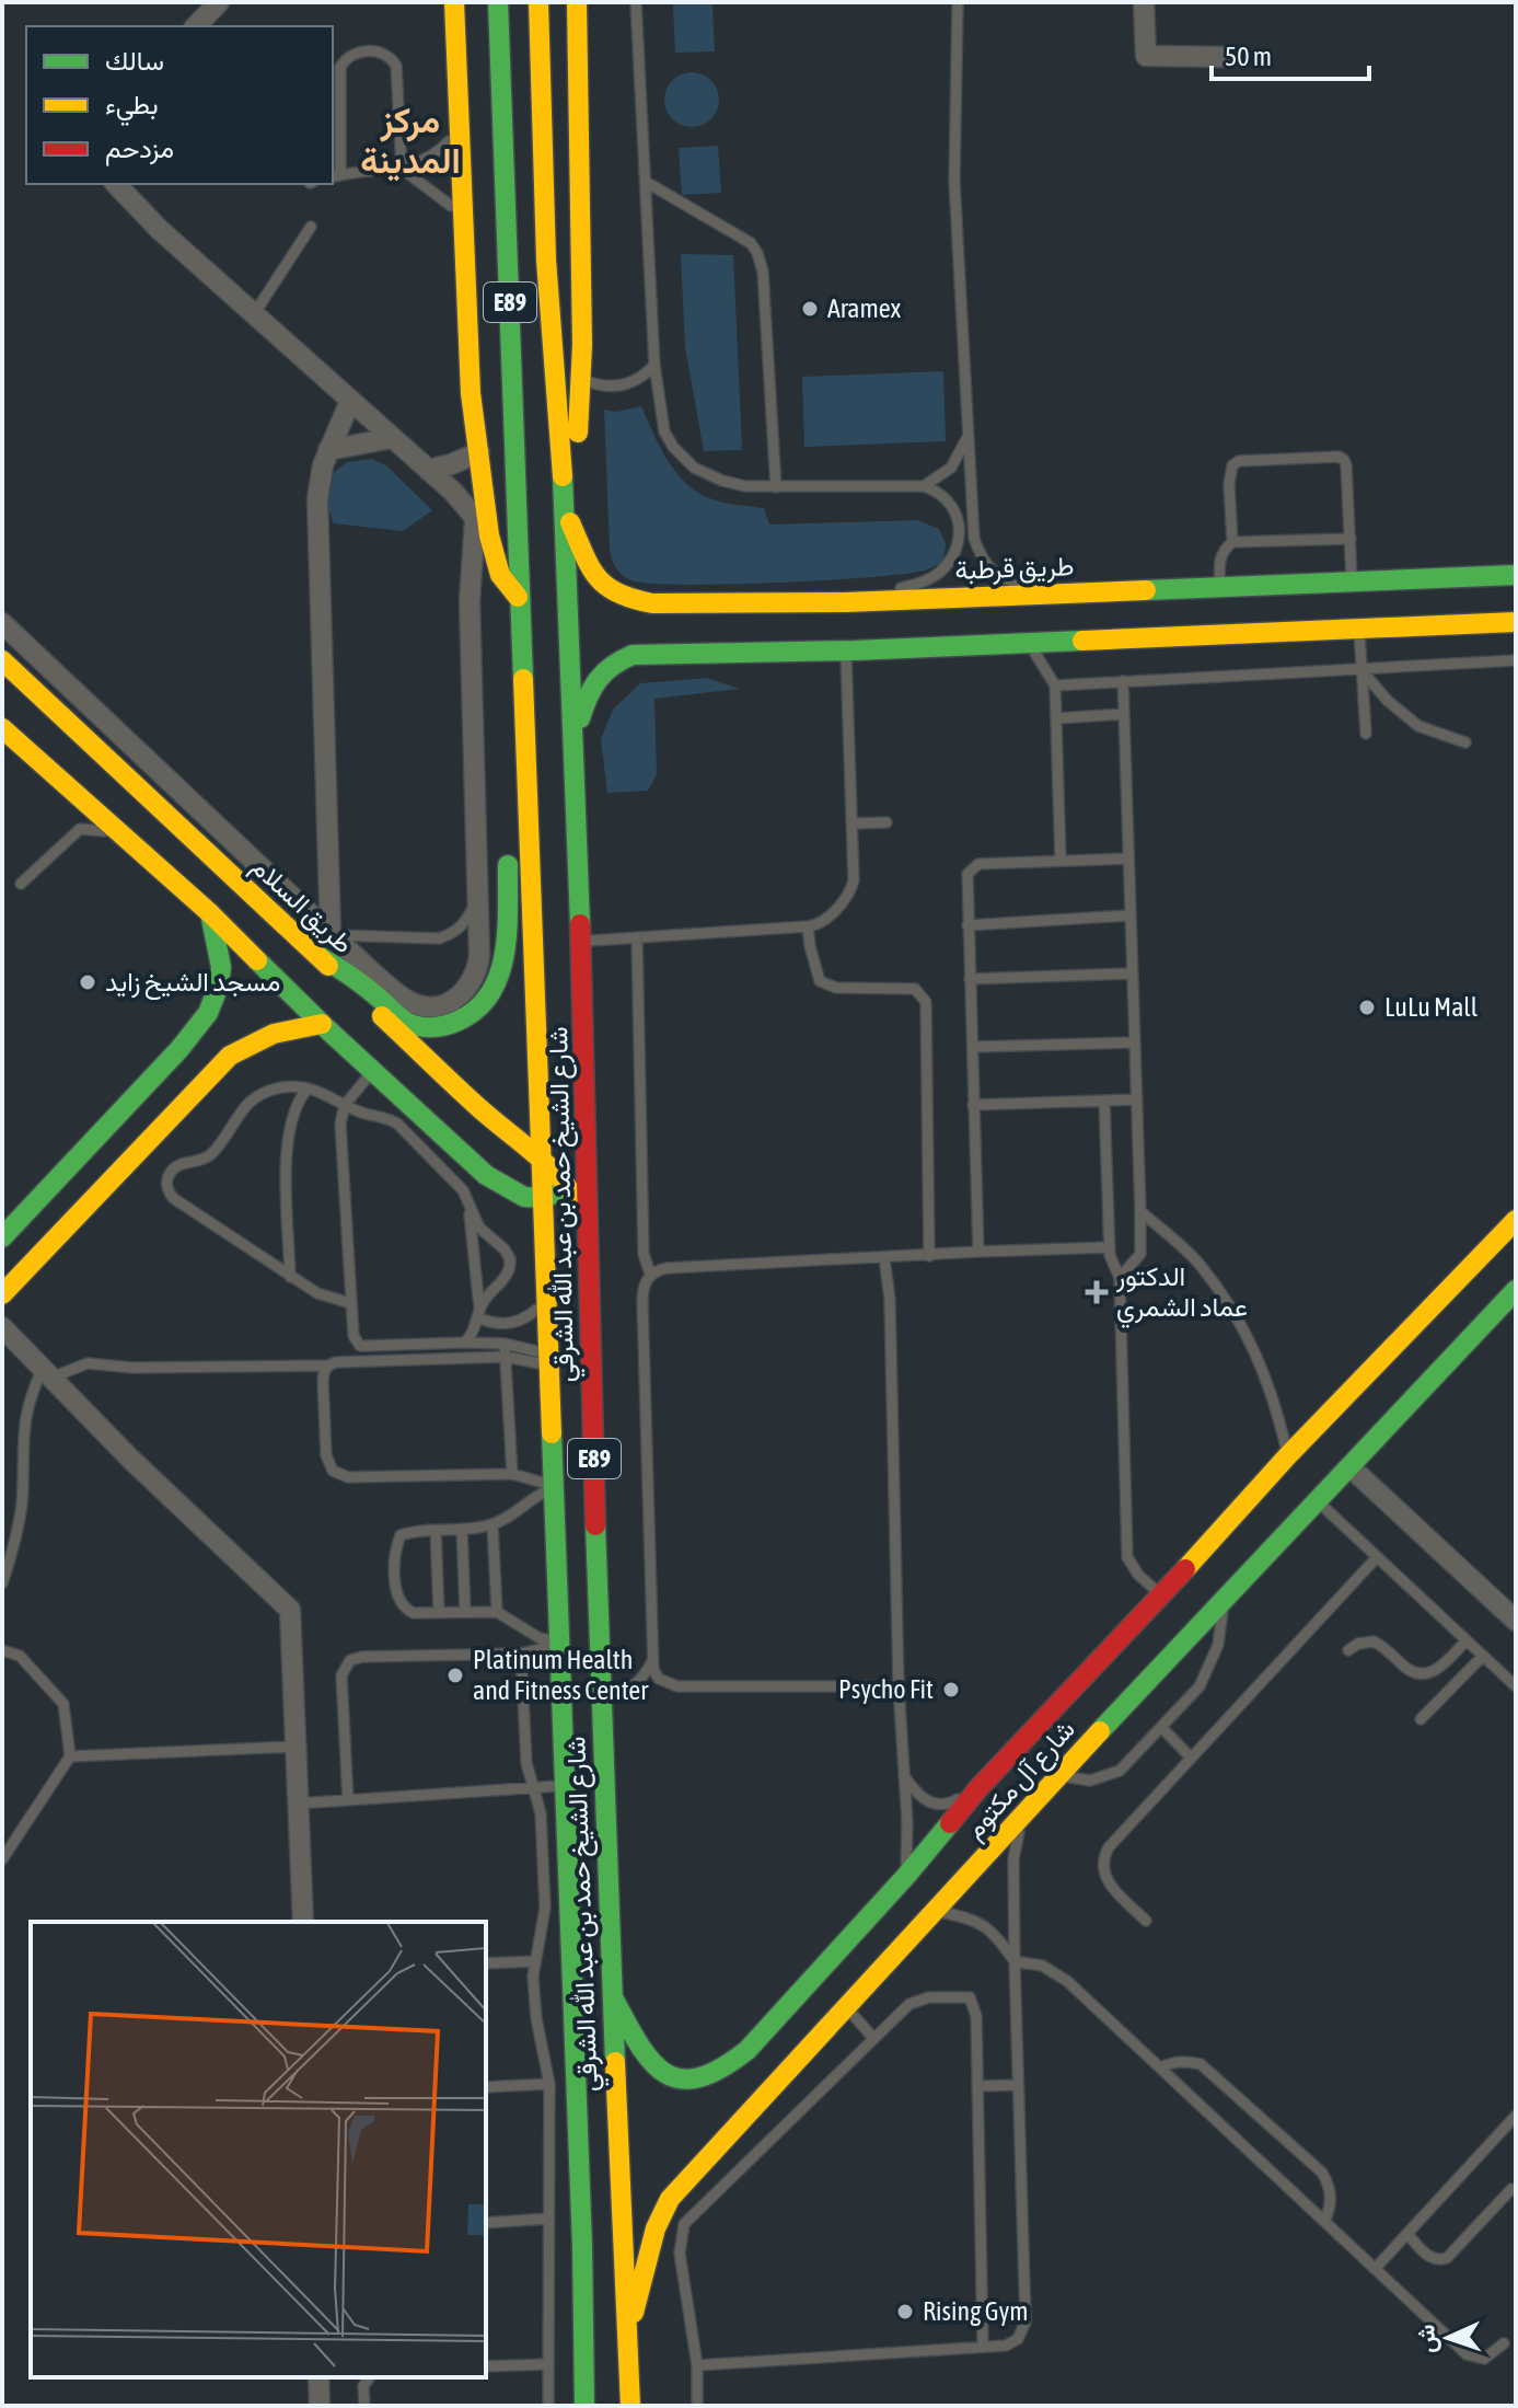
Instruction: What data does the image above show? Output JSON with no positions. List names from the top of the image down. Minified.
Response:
{"streets":{"main road":["E89","طريق قرطبة","طريق السلام","شارع الشيخ حمد بن عبد الله الشرقي","شارع آل مكتوم"]},"crossings":[["طريق قرطبة","شارع الشيخ حمد بن عبد الله الشرقي"],["طريق السلام","شارع الشيخ حمد بن عبد الله الشرقي"],["شارع الشيخ حمد بن عبد الله الشرقي","شارع آل مكتوم"]],"districts":["مركز المدينة"],"places":{"other":["Aramex","مسجد الشيخ زايد","LuLu Mall","Platinum Health and Fitness Center","Psycho Fit","Rising Gym"],"health":["الدكتور عماد الشمري"]},"legend":["سالك","بطيء","مزدحم"],"scale_bar":"50 m","north":"left"}
